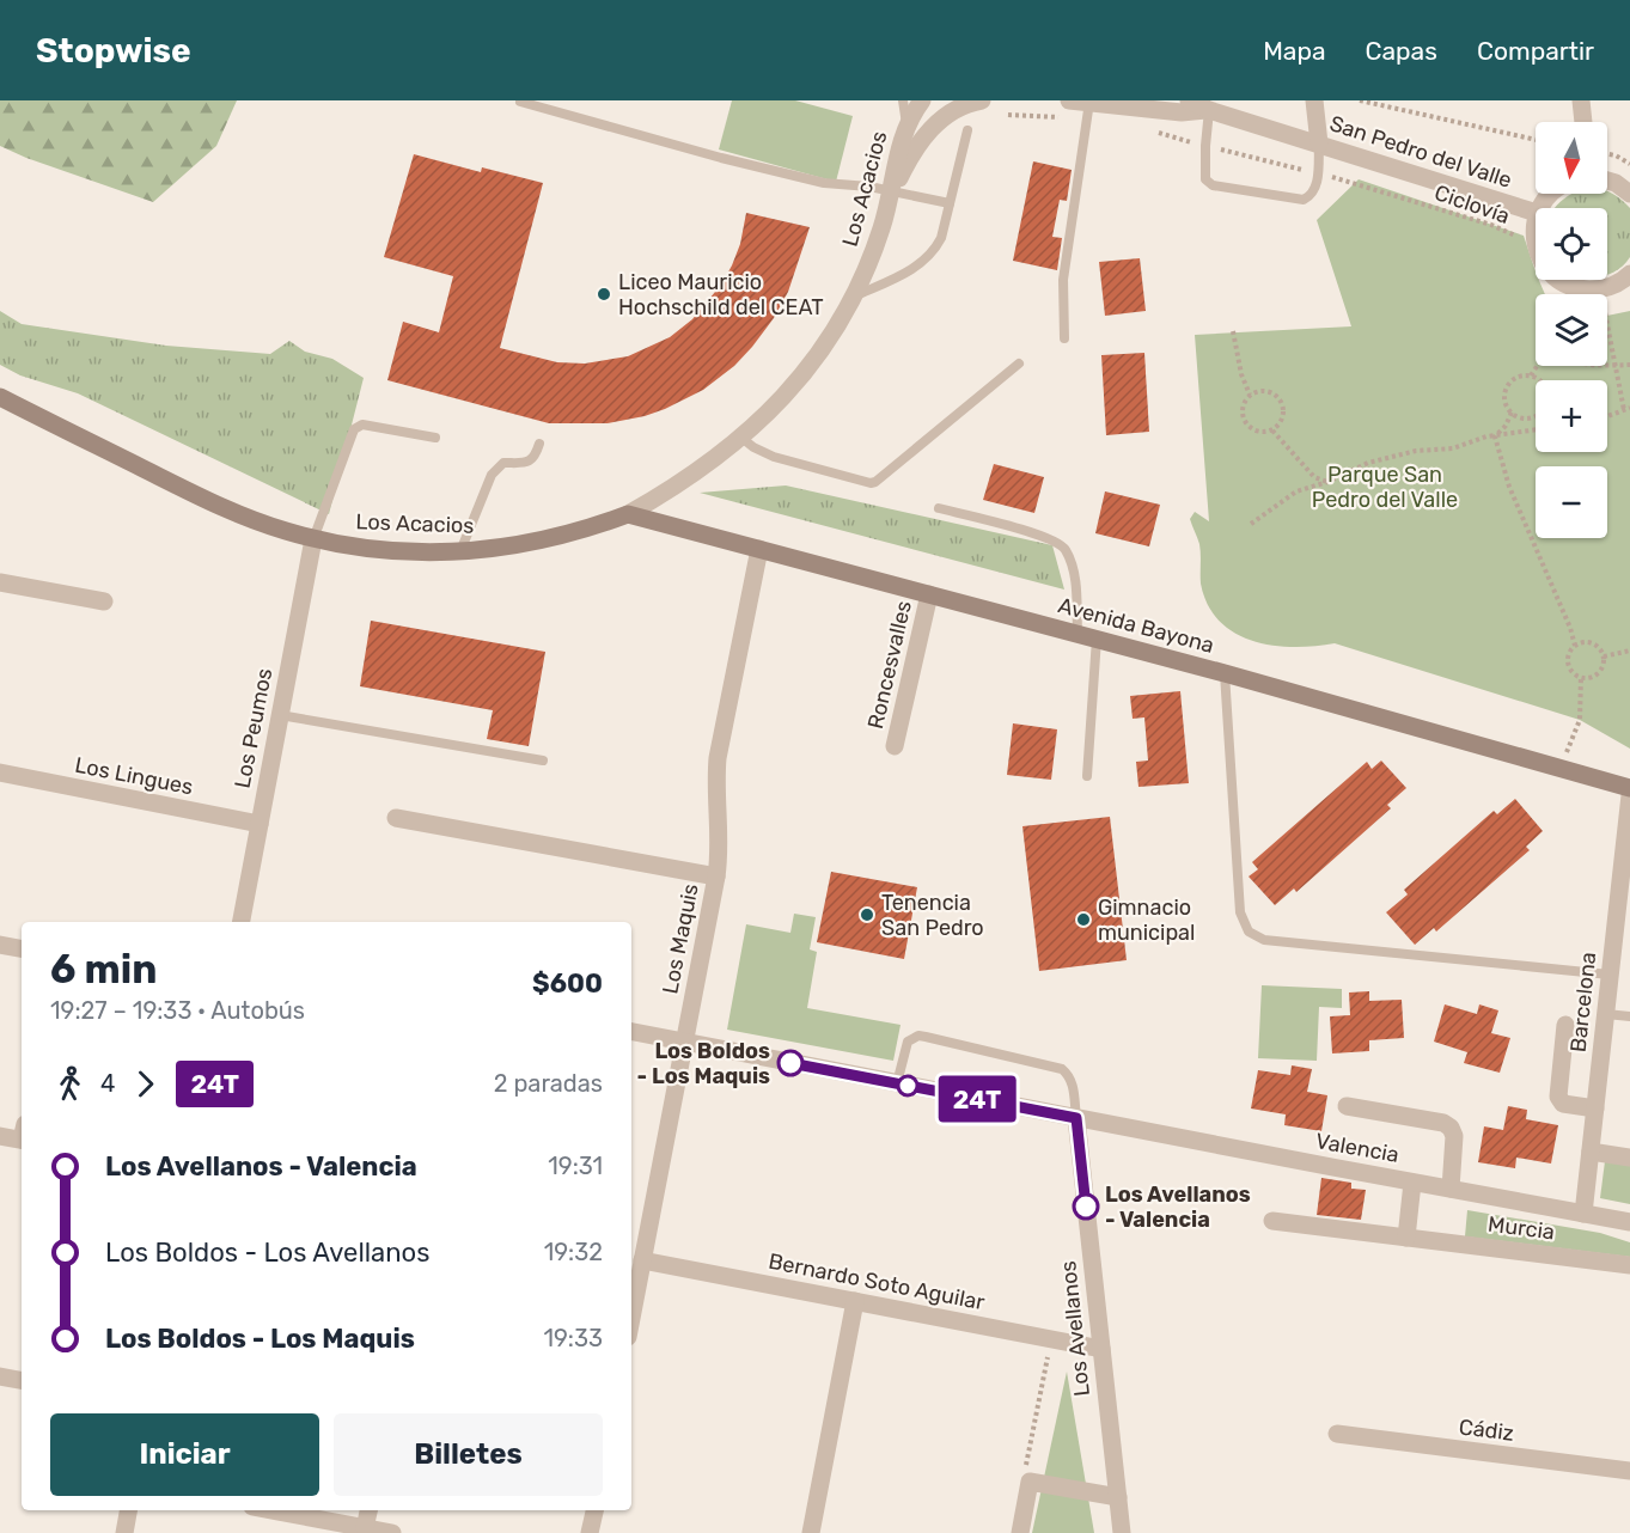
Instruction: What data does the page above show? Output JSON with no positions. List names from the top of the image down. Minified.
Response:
{"streets":{"main road":["Los Acacios","Avenida Bayona"],"street":["San Pedro del Valle","Roncesvalles","Los Peumos","Los Lingues","Los Maquis","Barcelona","Valencia","Murcia","Bernardo Soto Aguilar","Los Avellanos","Cádiz"],"path":["Ciclovía"]},"crossings":[["Los Acacios","Avenida Bayona"],["Los Acacios","Los Peumos"],["Avenida Bayona","Roncesvalles"],["Avenida Bayona","Los Maquis"],["Los Peumos","Los Lingues"],["Los Maquis","Valencia"],["Los Maquis","Bernardo Soto Aguilar"],["Barcelona","Valencia"],["Valencia","Los Avellanos"],["Bernardo Soto Aguilar","Los Avellanos"]],"parks":["Parque San Pedro del Valle"],"places":["Liceo Mauricio Hochschild del CEAT","Tenencia San Pedro","Gimnacio municipal","Los Boldos - Los Maquis","Los Avellanos - Valencia"],"lines":["bus line 24T"],"north":"bottom","page":{"header":"Stopwise","nav":["Mapa","Capas","Compartir"],"on_map":"24T","map_buttons":["+","−"],"heading":["6 min","19:27 – 19:33 · Autobús","$600"],"legs":["4","24T","2 paradas"],"list":[{"name":"Los Avellanos - Valencia","value":"19:31"},{"name":"Los Boldos - Los Avellanos","value":"19:32"},{"name":"Los Boldos - Los Maquis","value":"19:33"}],"buttons":["Iniciar","Billetes"]}}
